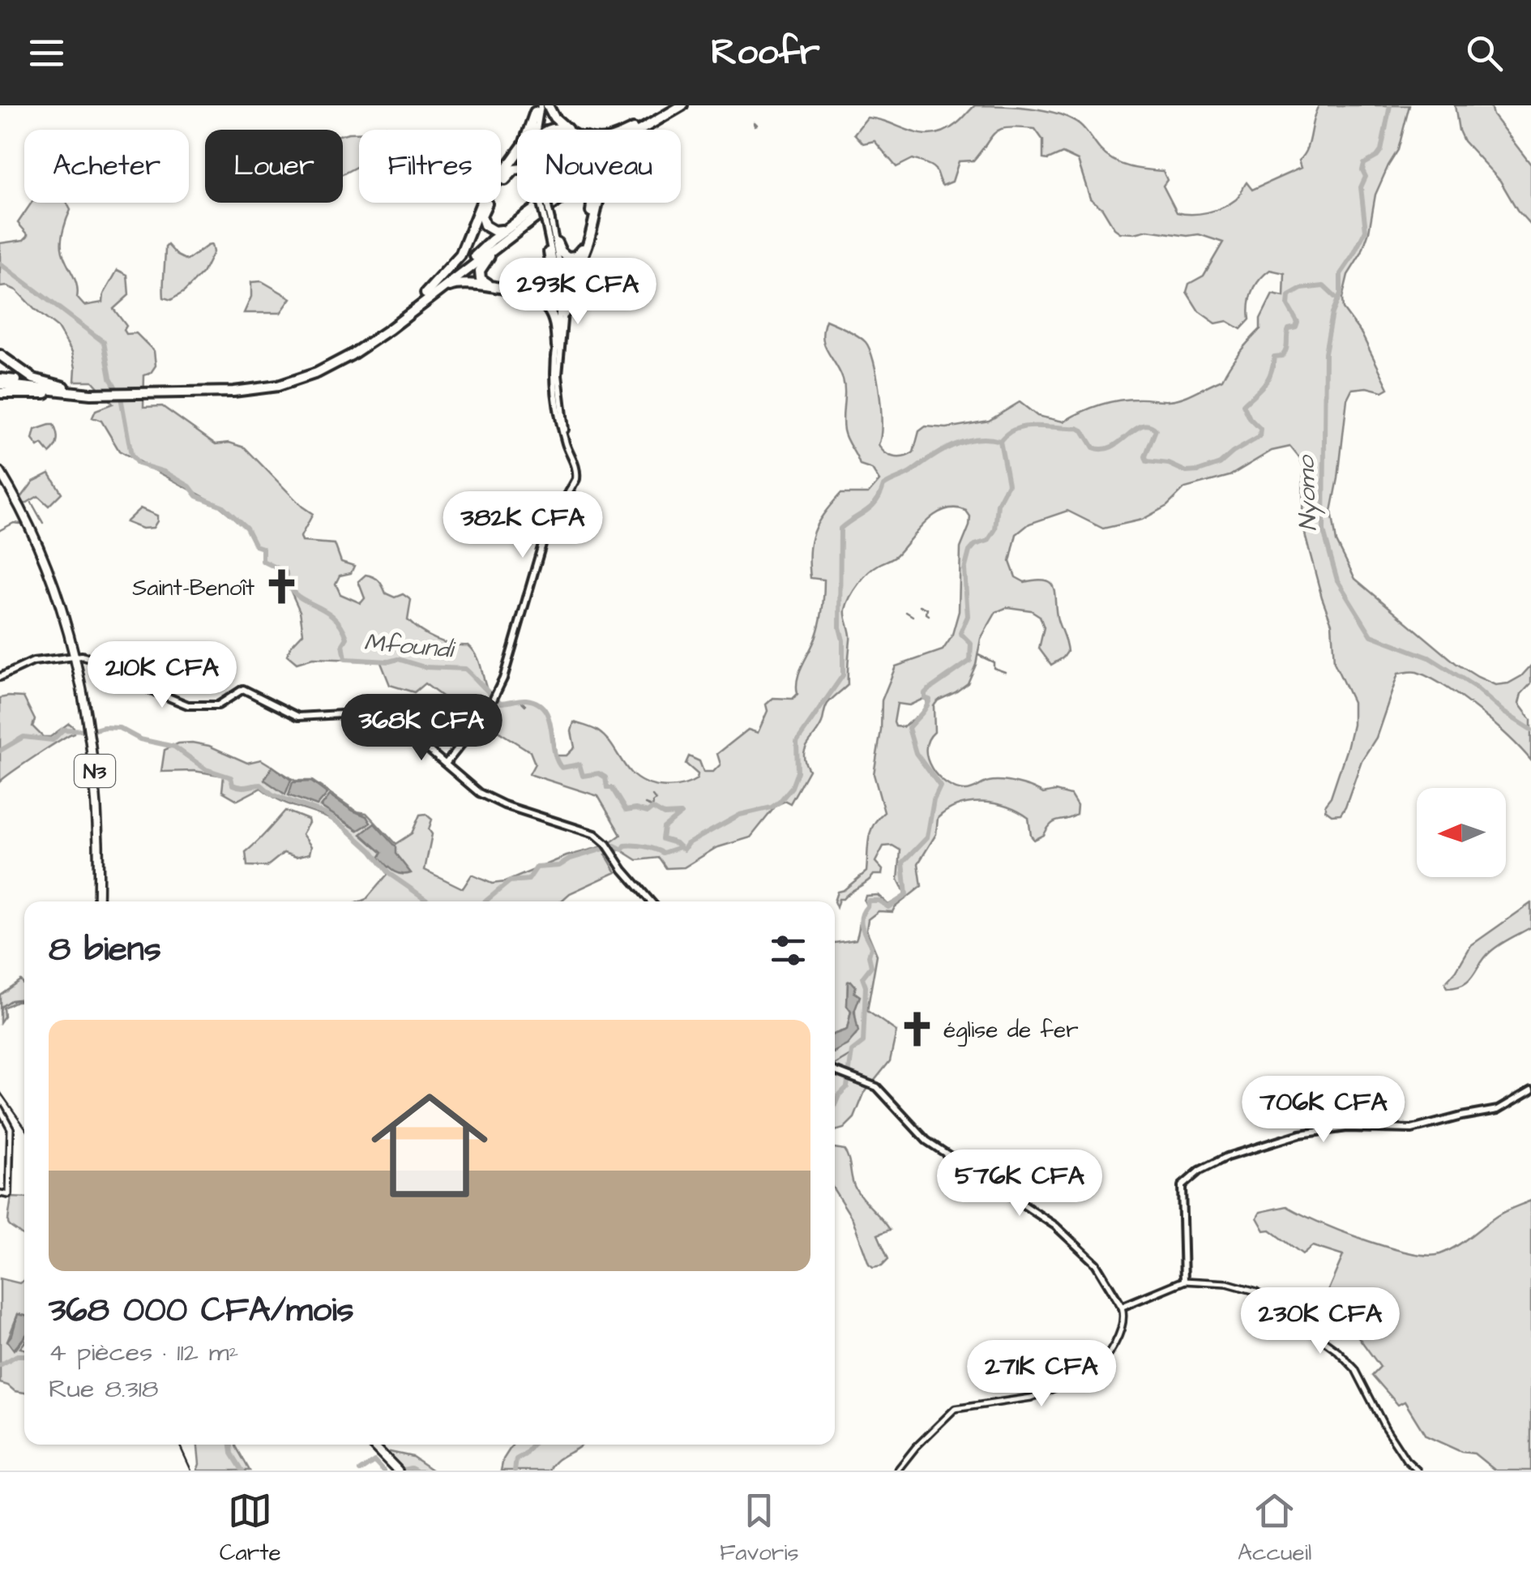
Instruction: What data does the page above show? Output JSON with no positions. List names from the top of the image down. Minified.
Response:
{"streets":{"highway":["N3"]},"water":["Nyomo","Mfoundi"],"places":{"church":["Saint-Benoît","église de fer"]},"north":"left","page":{"header":"Roofr","chip":["Acheter","Louer","Filtres","Nouveau"],"price":["293K CFA","382K CFA","210K CFA","368K CFA","706K CFA","576K CFA","230K CFA","271K CFA"],"heading":"8 biens","list":[{"name":"368 000 CFA/mois","note":"4 pièces · 112 m² · Rue 8.318"}],"tabs":["Carte","Favoris","Accueil"]}}
